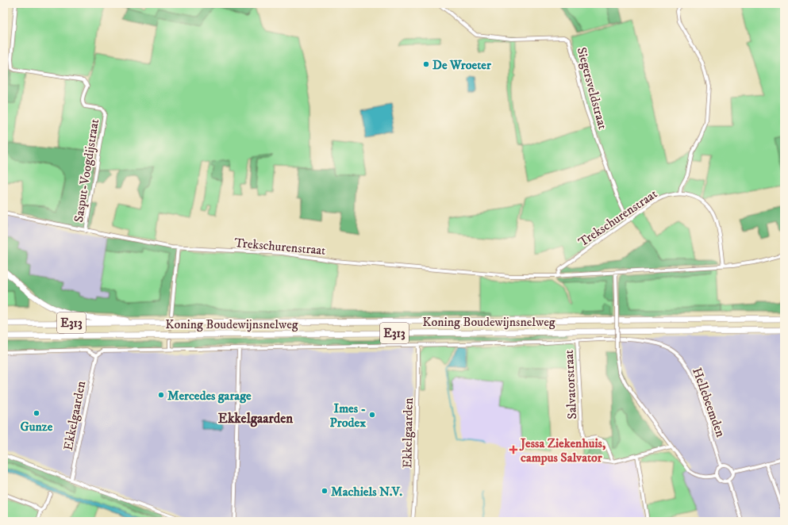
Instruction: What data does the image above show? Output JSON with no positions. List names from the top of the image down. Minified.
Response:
{"streets":{"highway":["Koning Boudewijnsnelweg","E313"],"street":["Siegersveldstraat","Sasput-Voogdijstraat","Trekschurenstraat","Salvatorstraat","Hellebeemden","Ekkelgaarden"]},"crossings":[["Siegersveldstraat","Trekschurenstraat"],["Sasput-Voogdijstraat","Trekschurenstraat"],["Salvatorstraat","Hellebeemden"],["Hellebeemden","Ekkelgaarden"]],"districts":["Ekkelgaarden"],"places":{"other":["De Wroeter","Mercedes garage","Gunze","Imes - Prodex","Machiels N.V."],"health":["Jessa Ziekenhuis, campus Salvator"]}}
